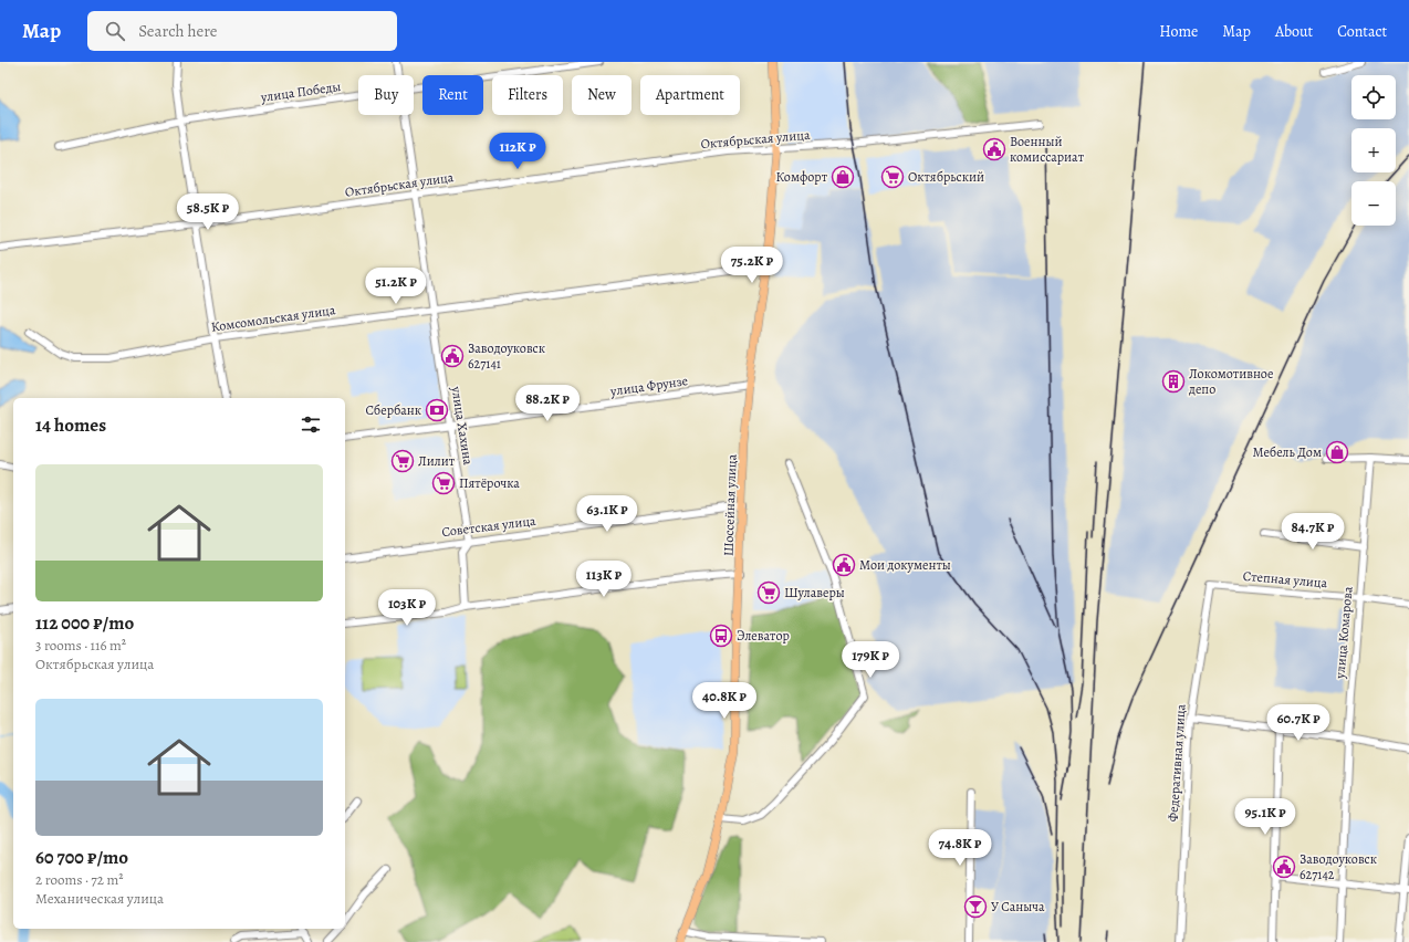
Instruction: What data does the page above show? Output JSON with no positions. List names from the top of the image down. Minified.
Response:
{"streets":{"main road":["Шоссейная улица"],"street":["улица Победы","Октябрьская улица","Комсомольская улица","улица Фрунзе","улица Хахина","Советская улица","Степная улица","улица Комарова","Федеративная улица"]},"crossings":[["Октябрьская улица","улица Хахина"],["Октябрьская улица","Шоссейная улица"],["Комсомольская улица","улица Хахина"],["Комсомольская улица","Шоссейная улица"],["улица Фрунзе","улица Хахина"],["улица Фрунзе","Шоссейная улица"],["улица Хахина","Советская улица"],["Шоссейная улица","Советская улица"],["Степная улица","улица Комарова"],["Степная улица","Федеративная улица"]],"places":{"public building":["Военный комиссариат","Заводоуковск 627141","Мои документы","Заводоуковск 627142"],"shop":["Комфорт","Мебель Дом"],"supermarket":["Октябрьский","Лилит","Пятёрочка","Шулаверы"],"building":["Локомотивное депо"],"bank":["Сбербанк"],"bus stop":["Элеватор"],"bar":["У Саныча"]},"page":{"header":"Map","search":"Search here","nav":["Home","Map","About","Contact"],"map_buttons":["+","−"],"chip":["Buy","Rent","Filters","New","Apartment"],"price":["112K ₽","58.5K ₽","75.2K ₽","51.2K ₽","88.2K ₽","63.1K ₽","84.7K ₽","113K ₽","103K ₽","179K ₽","40.8K ₽","60.7K ₽","95.1K ₽","74.8K ₽"],"heading":"14 homes","list":[{"name":"112 000 ₽/mo","note":"3 rooms · 116 m² · Октябрьская улица"},{"name":"60 700 ₽/mo","note":"2 rooms · 72 m² · Механическая улица"}]}}
